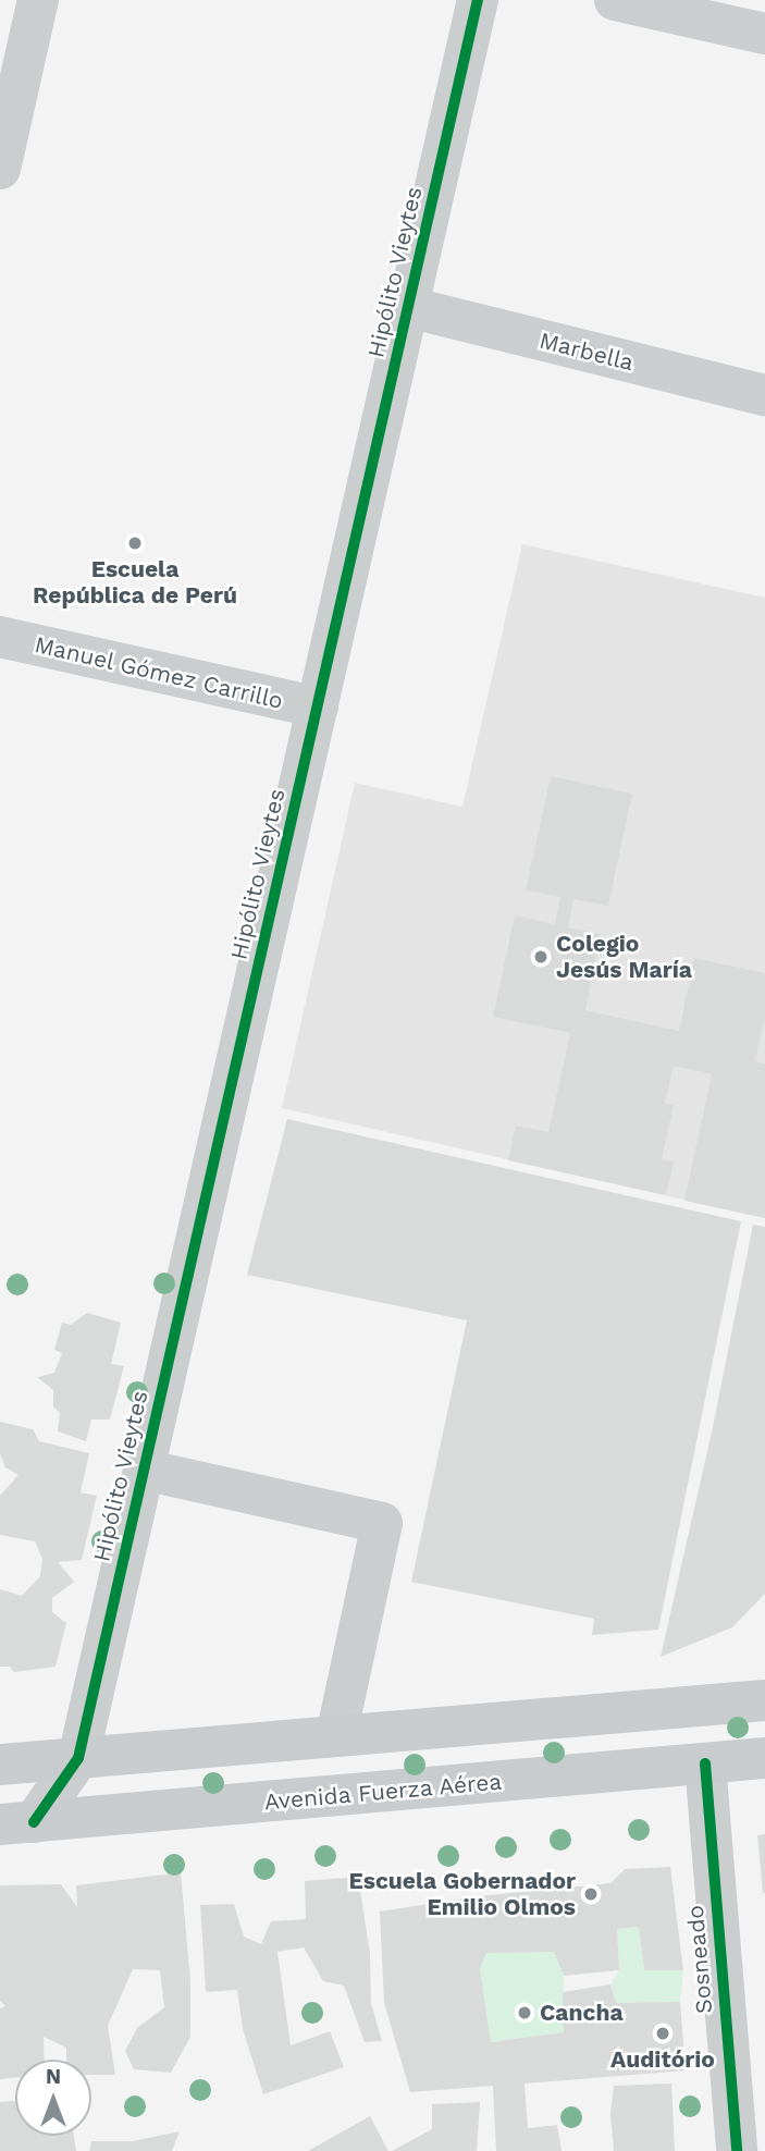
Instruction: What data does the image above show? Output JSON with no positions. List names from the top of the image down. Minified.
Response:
{"streets":{"main road":["Avenida Fuerza Aérea"],"street":["Hipólito Vieytes","Marbella","Manuel Gómez Carrillo","Sosneado"]},"crossings":[["Hipólito Vieytes","Marbella"],["Hipólito Vieytes","Manuel Gómez Carrillo"],["Avenida Fuerza Aérea","Sosneado"]],"places":["Escuela República de Perú","Colegio Jesús María","Escuela Gobernador Emilio Olmos","Cancha","Auditório"],"north":"top"}
